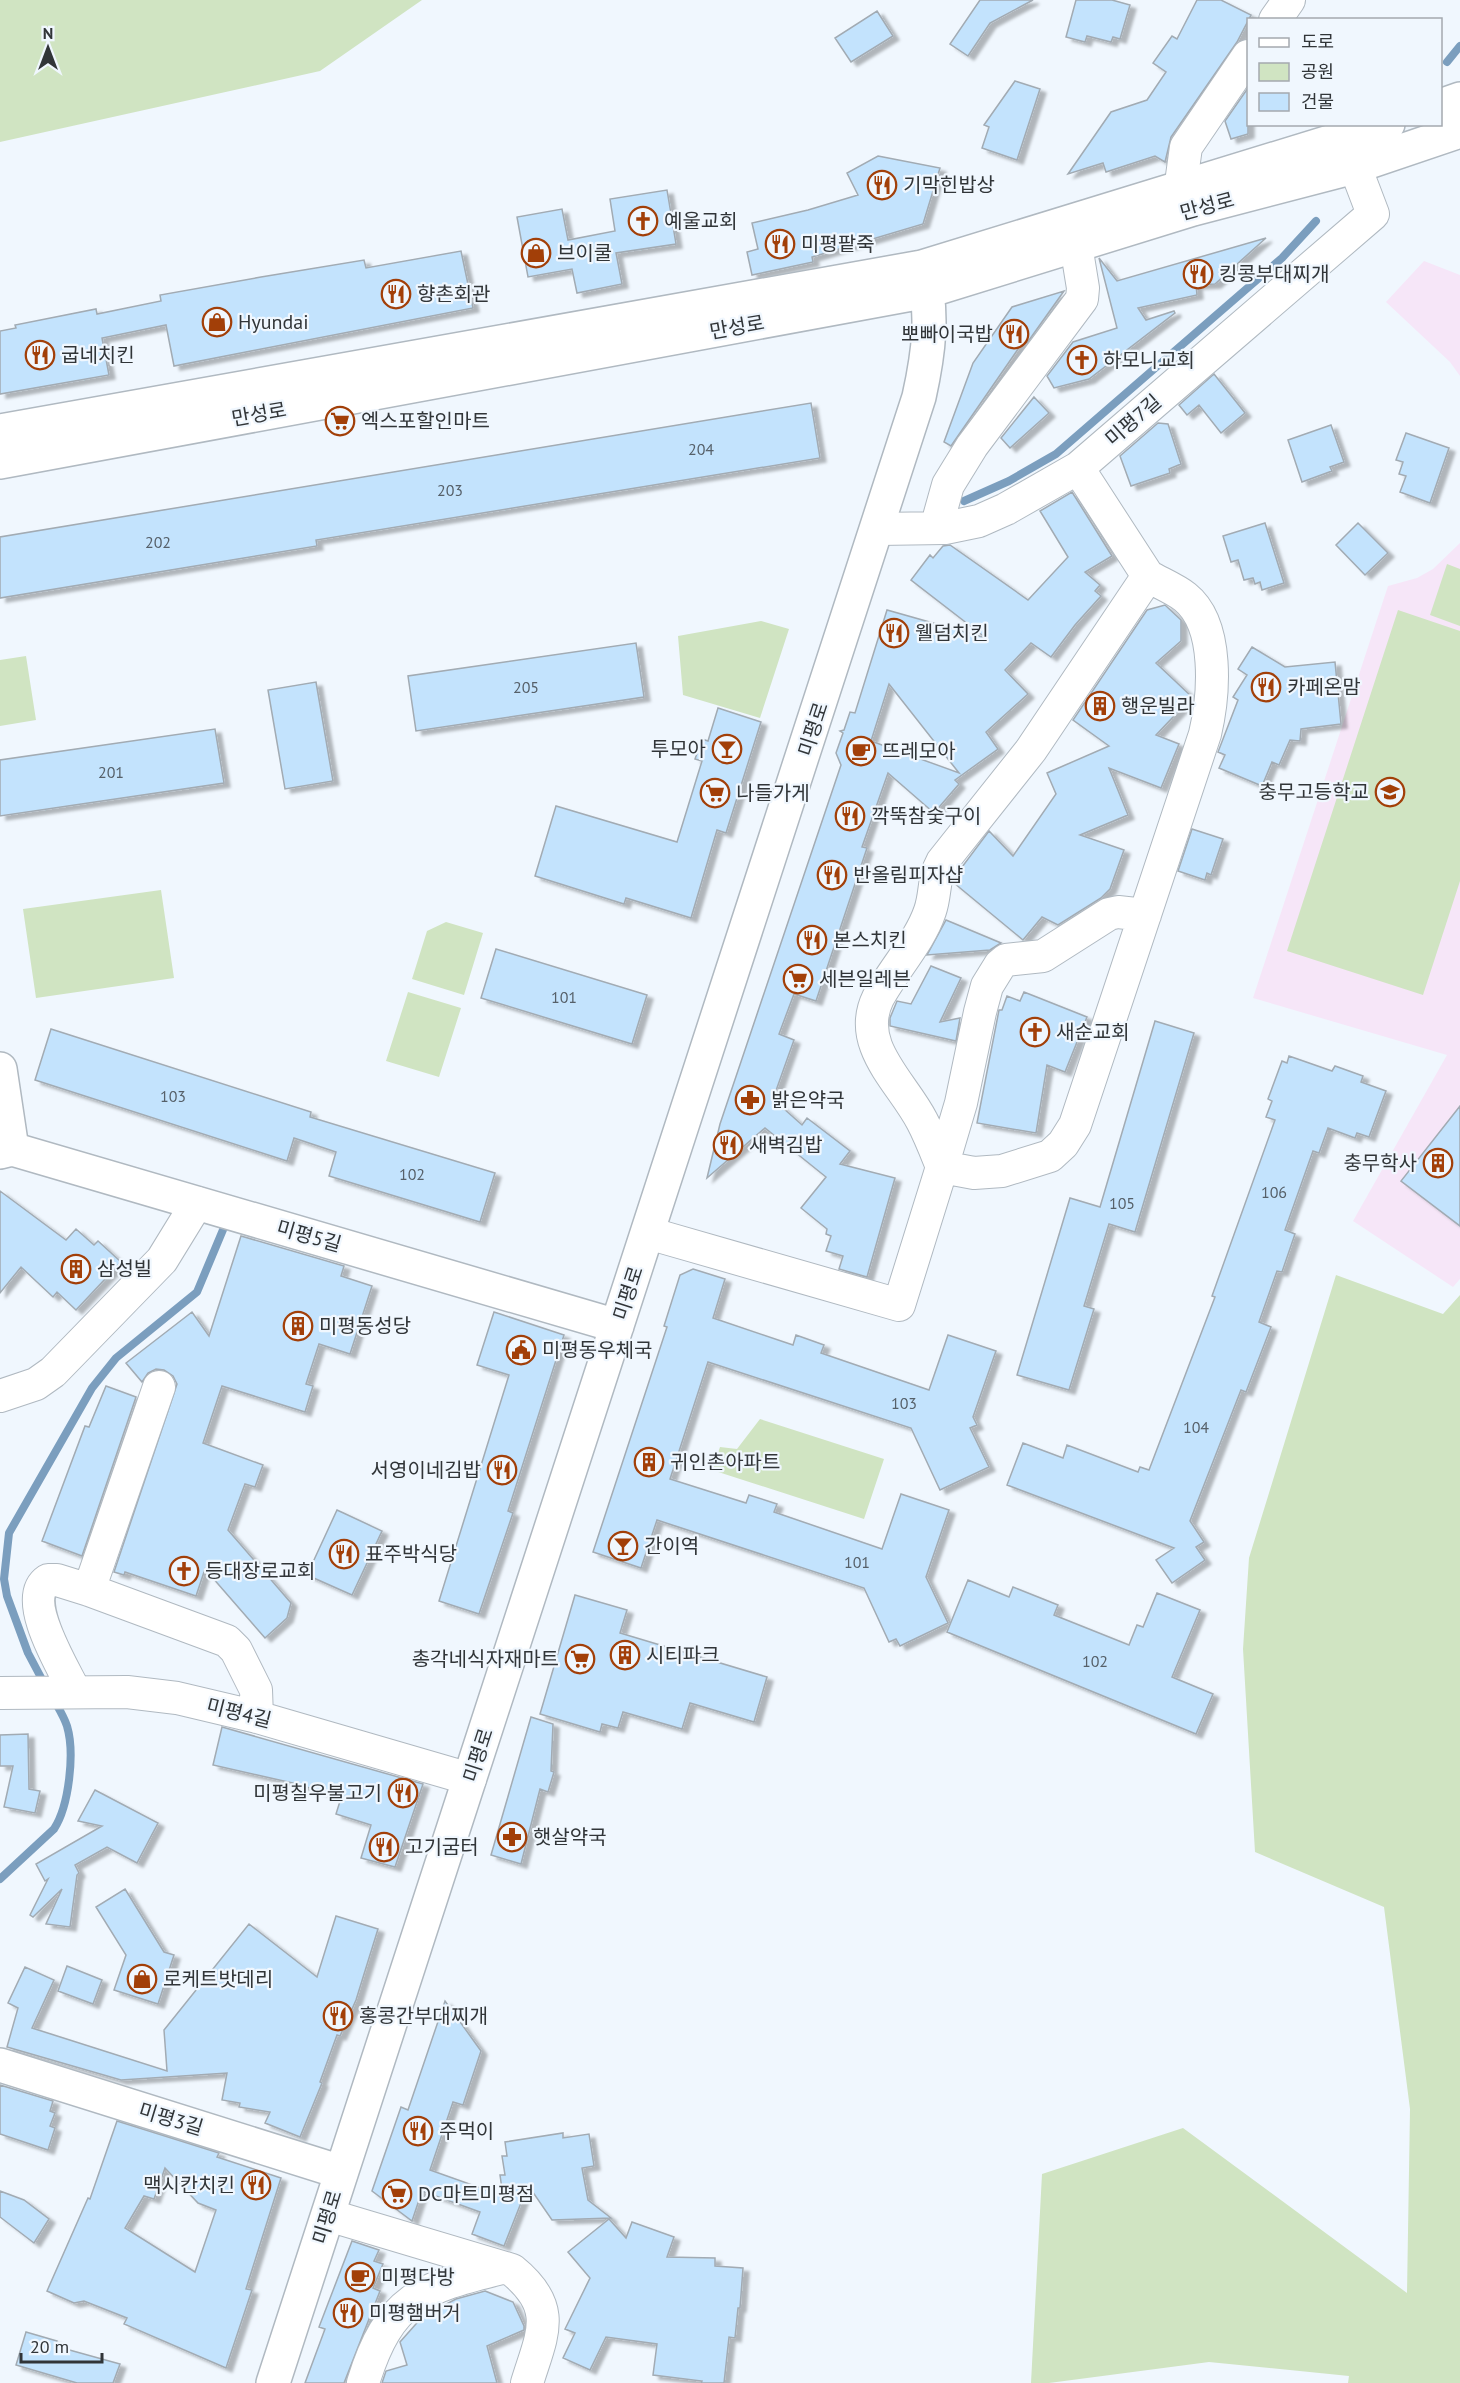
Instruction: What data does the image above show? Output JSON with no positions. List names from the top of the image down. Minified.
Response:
{"streets":{"street":["만성로","미평7길","미평로","미평5길","미평4길","미평3길"]},"crossings":[["만성로","미평7길"],["만성로","미평로"],["미평7길","미평로"],["미평로","미평5길"],["미평로","미평4길"],["미평로","미평3길"]],"places":{"restaurant":["기막힌밥상","미평팥죽","킹콩부대찌개","향촌회관","뽀빠이국밥","굽네치킨","웰덤치킨","카페온맘","깍뚝참숯구이","반올림피자샵","본스치킨","새벽김밥","서영이네김밥","표주박식당","미평칠우불고기","고기굼터","홍콩간부대찌개","주먹이","맥시칸치킨","미평햄버거"],"church":["예울교회","하모니교회","새순교회","등대장로교회"],"shop":["브이쿨","Hyundai","로케트밧데리"],"supermarket":["엑스포할인마트","나들가게","세븐일레븐","총각네식자재마트","DC마트미평점"],"building":["행운빌라","충무학사","삼성빌","미평동성당","귀인촌아파트","시티파크"],"bar":["투모아","간이역"],"cafe":["뜨레모아","미평다방"],"school or university":["충무고등학교"],"pharmacy":["밝은약국","햇살약국"],"public building":["미평동우체국"]},"house_numbers":["204","203","202","205","201","101","103","102","106","105","103","104","101","102"],"legend":["도로","공원","건물"],"scale_bar":"20 m","north":"top"}
